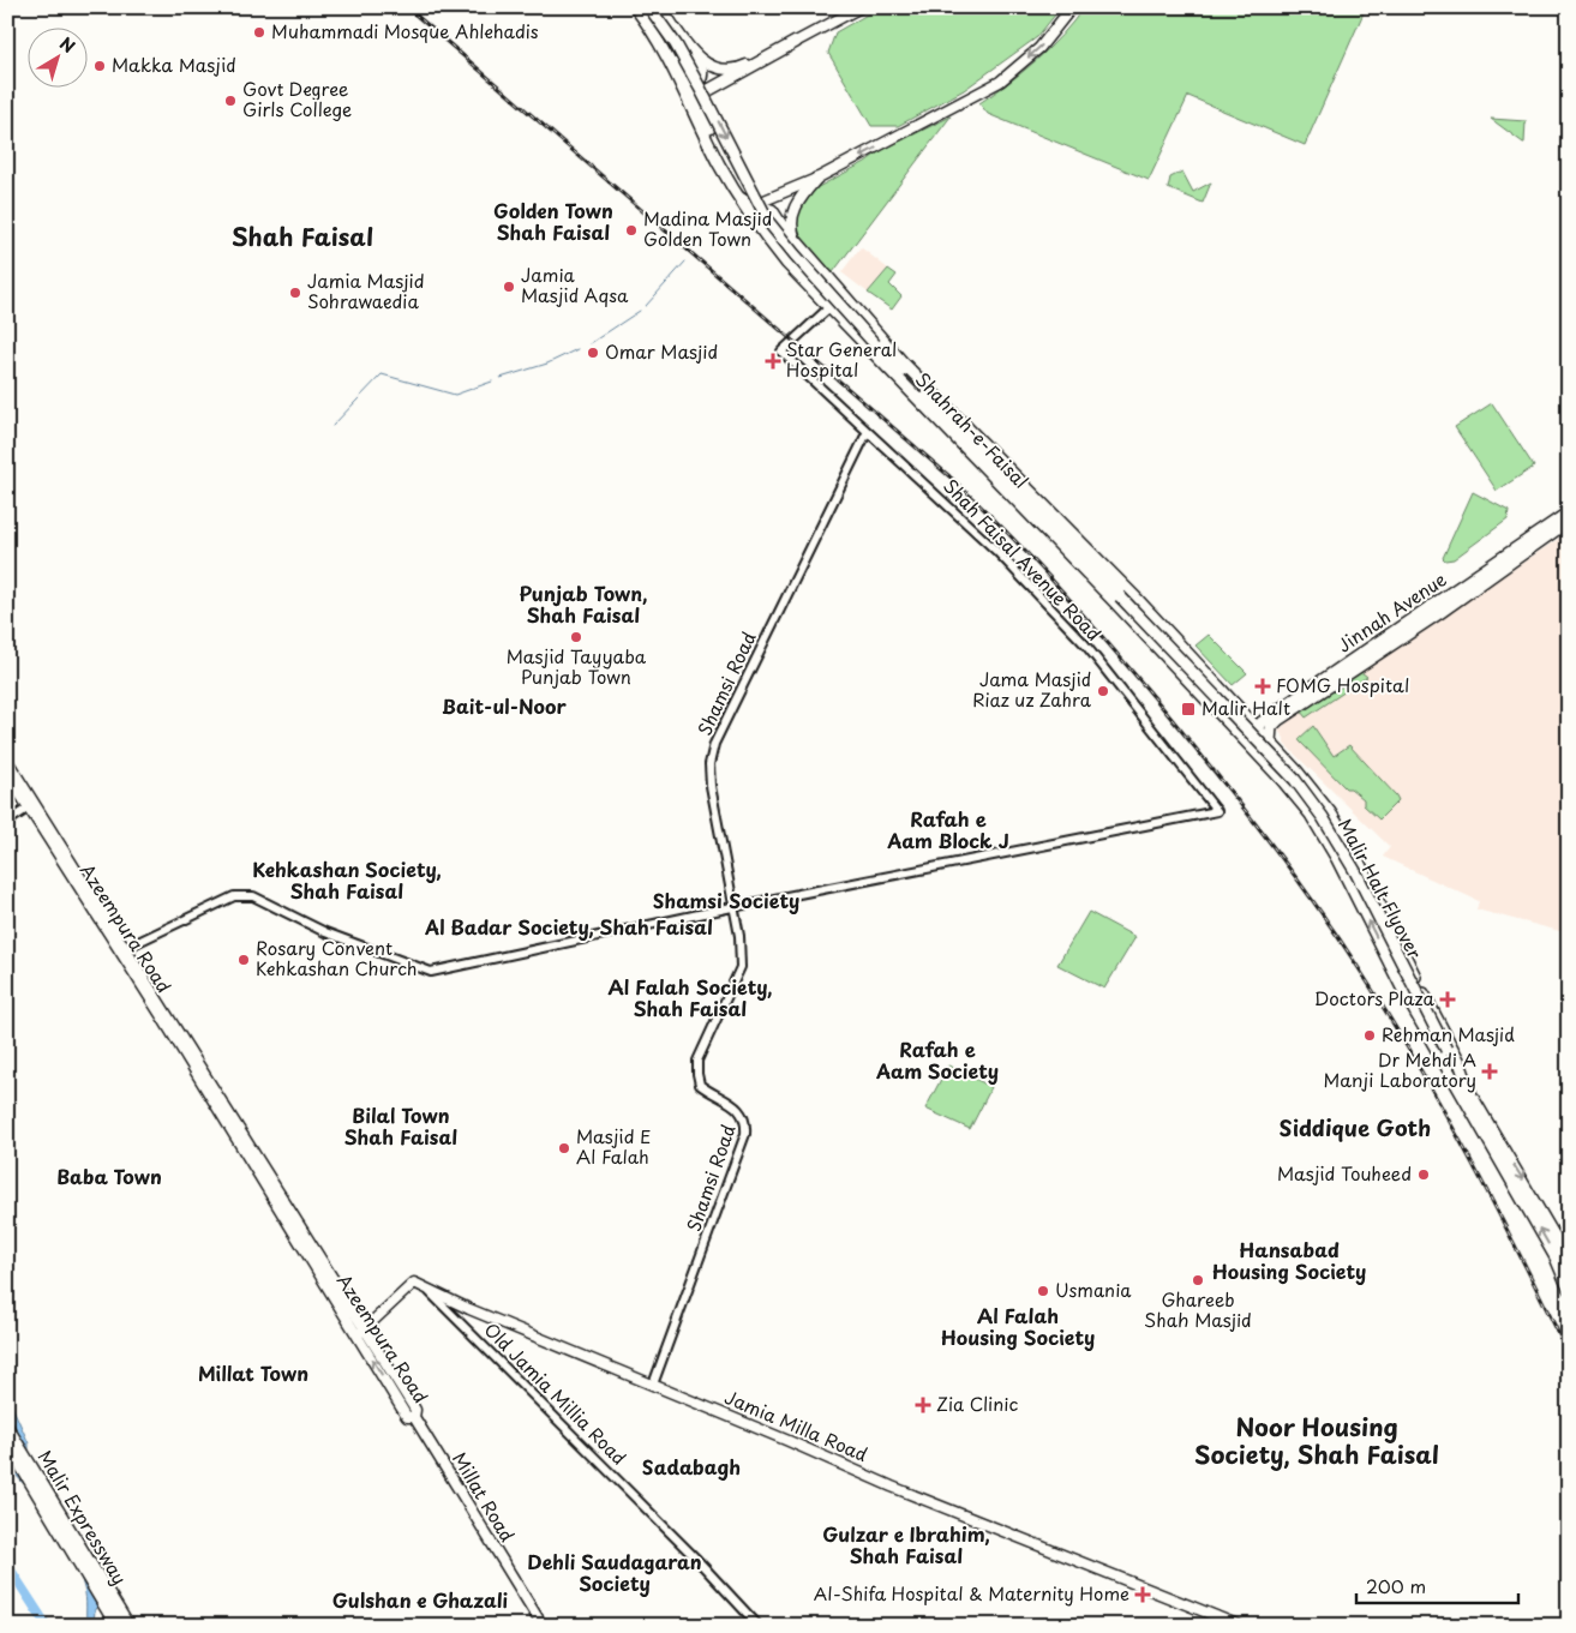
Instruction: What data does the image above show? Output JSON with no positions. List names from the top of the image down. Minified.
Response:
{"streets":{"highway":["Shahrah-e-Faisal","Jinnah Avenue","Malir Halt Flyover","Malir Expressway"],"main road":["Azeempura Road","Jamia Milla Road","Millat Road"],"street":["Shah Faisal Avenue Road","Shamsi Road","Old Jamia Millia Road"]},"crossings":[["Shahrah-e-Faisal","Shah Faisal Avenue Road"],["Shahrah-e-Faisal","Malir Halt Flyover"],["Shah Faisal Avenue Road","Shamsi Road"],["Shamsi Road","Jamia Milla Road"],["Azeempura Road","Millat Road"],["Old Jamia Millia Road","Jamia Milla Road"]],"districts":["Golden Town Shah Faisal","Shah Faisal","Punjab Town, Shah Faisal","Bait-ul-Noor","Rafah e Aam Block J","Kehkashan Society, Shah Faisal","Shamsi Society","Al Badar Society, Shah Faisal","Al Falah Society, Shah Faisal","Rafah e Aam Society","Bilal Town Shah Faisal","Siddique Goth","Baba Town","Hansabad Housing Society","Al Falah Housing Society","Millat Town","Noor Housing Society, Shah Faisal","Sadabagh","Gulzar e Ibrahim, Shah Faisal","Dehli Saudagaran Society","Gulshan e Ghazali"],"places":{"other":["Muhammadi Mosque Ahlehadis","Makka Masjid","Govt Degree Girls College","Madina Masjid Golden Town","Jamia Masjid Aqsa","Jamia Masjid Sohrawaedia","Omar Masjid","Masjid Tayyaba Punjab Town","Jama Masjid Riaz uz Zahra","Rosary Convent Kehkashan Church","Rehman Masjid","Masjid E Al Falah","Masjid Touheed","Ghareeb Shah Masjid","Usmania"],"health":["Star General Hospital","FOMG Hospital","Doctors Plaza","Dr Mehdi A Manji Laboratory","Zia Clinic","Al-Shifa Hospital & Maternity Home"],"transit":["Malir Halt"]},"scale_bar":"200 m","north":"top right"}
